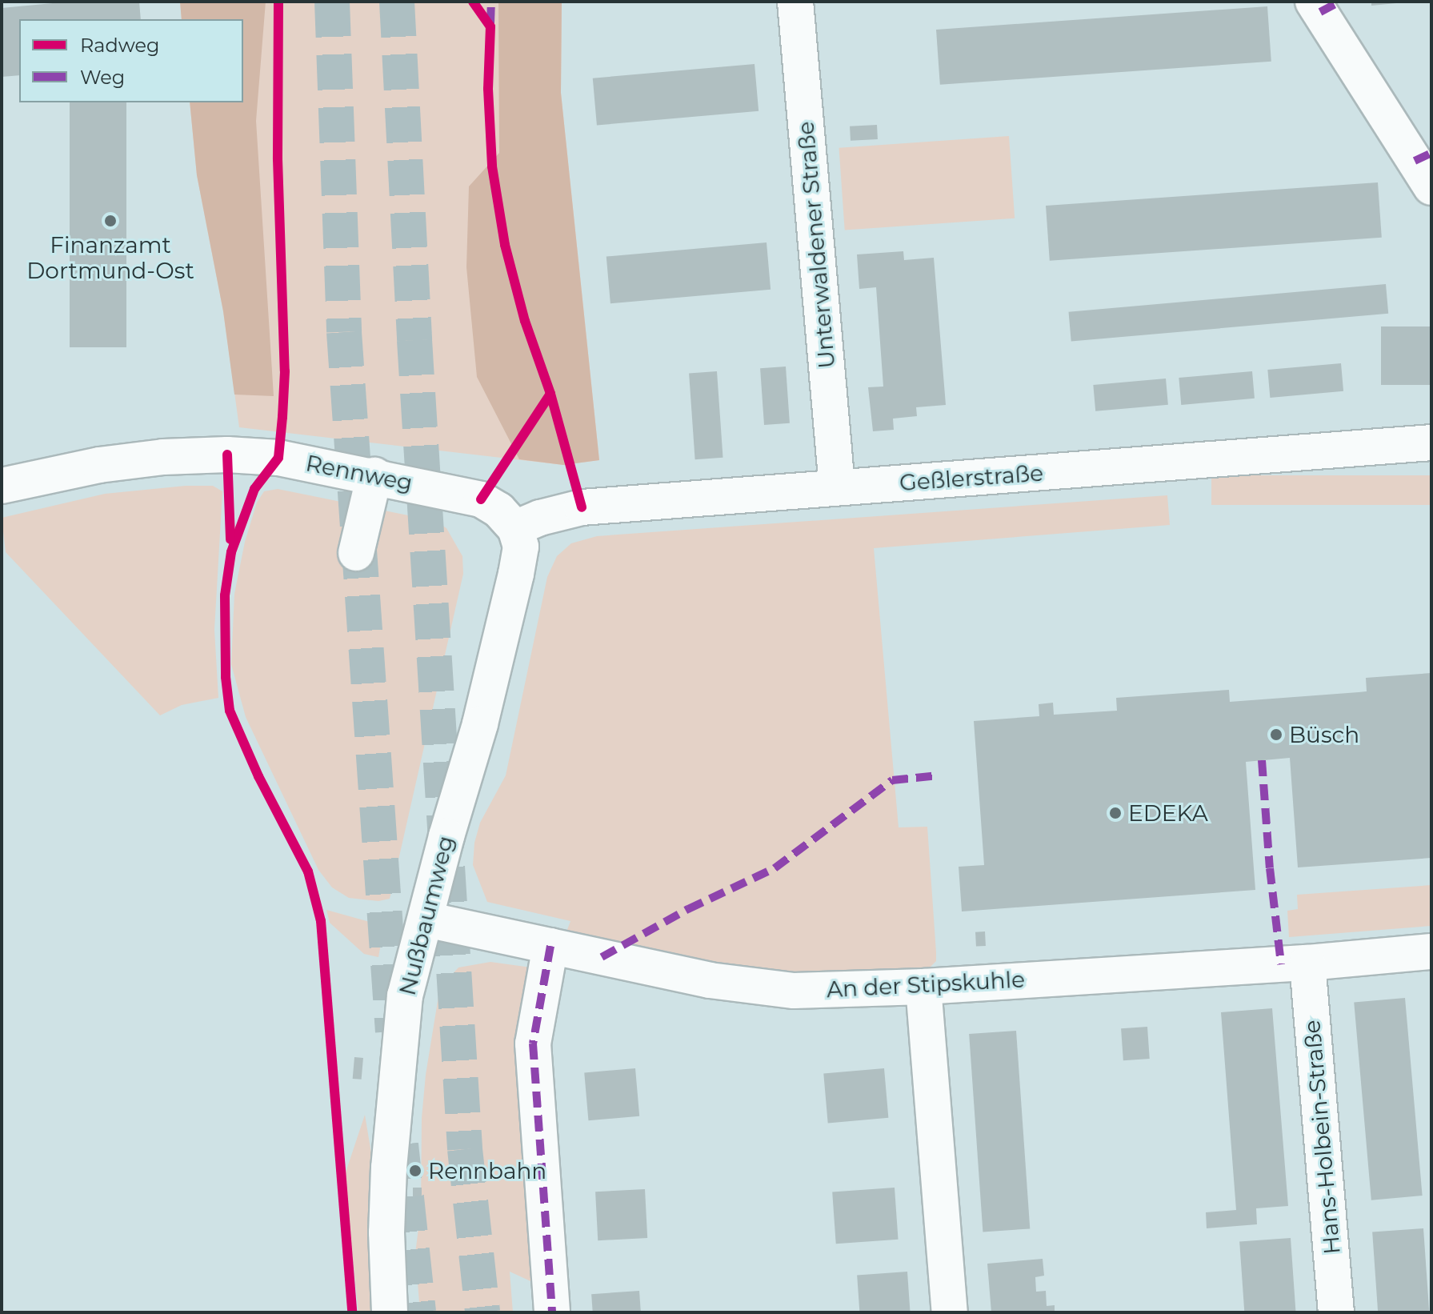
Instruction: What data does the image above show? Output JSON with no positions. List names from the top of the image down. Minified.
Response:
{"streets":{"street":["Unterwaldener Straße","Rennweg","Geßlerstraße","Nußbaumweg","An der Stipskuhle","Hans-Holbein-Straße"]},"crossings":[["Unterwaldener Straße","Geßlerstraße"],["Rennweg","Geßlerstraße"],["Rennweg","Nußbaumweg"],["Geßlerstraße","Nußbaumweg"],["Nußbaumweg","An der Stipskuhle"],["An der Stipskuhle","Hans-Holbein-Straße"]],"places":["Finanzamt Dortmund-Ost","Büsch","EDEKA","Rennbahn"],"legend":["Radweg","Weg"]}
